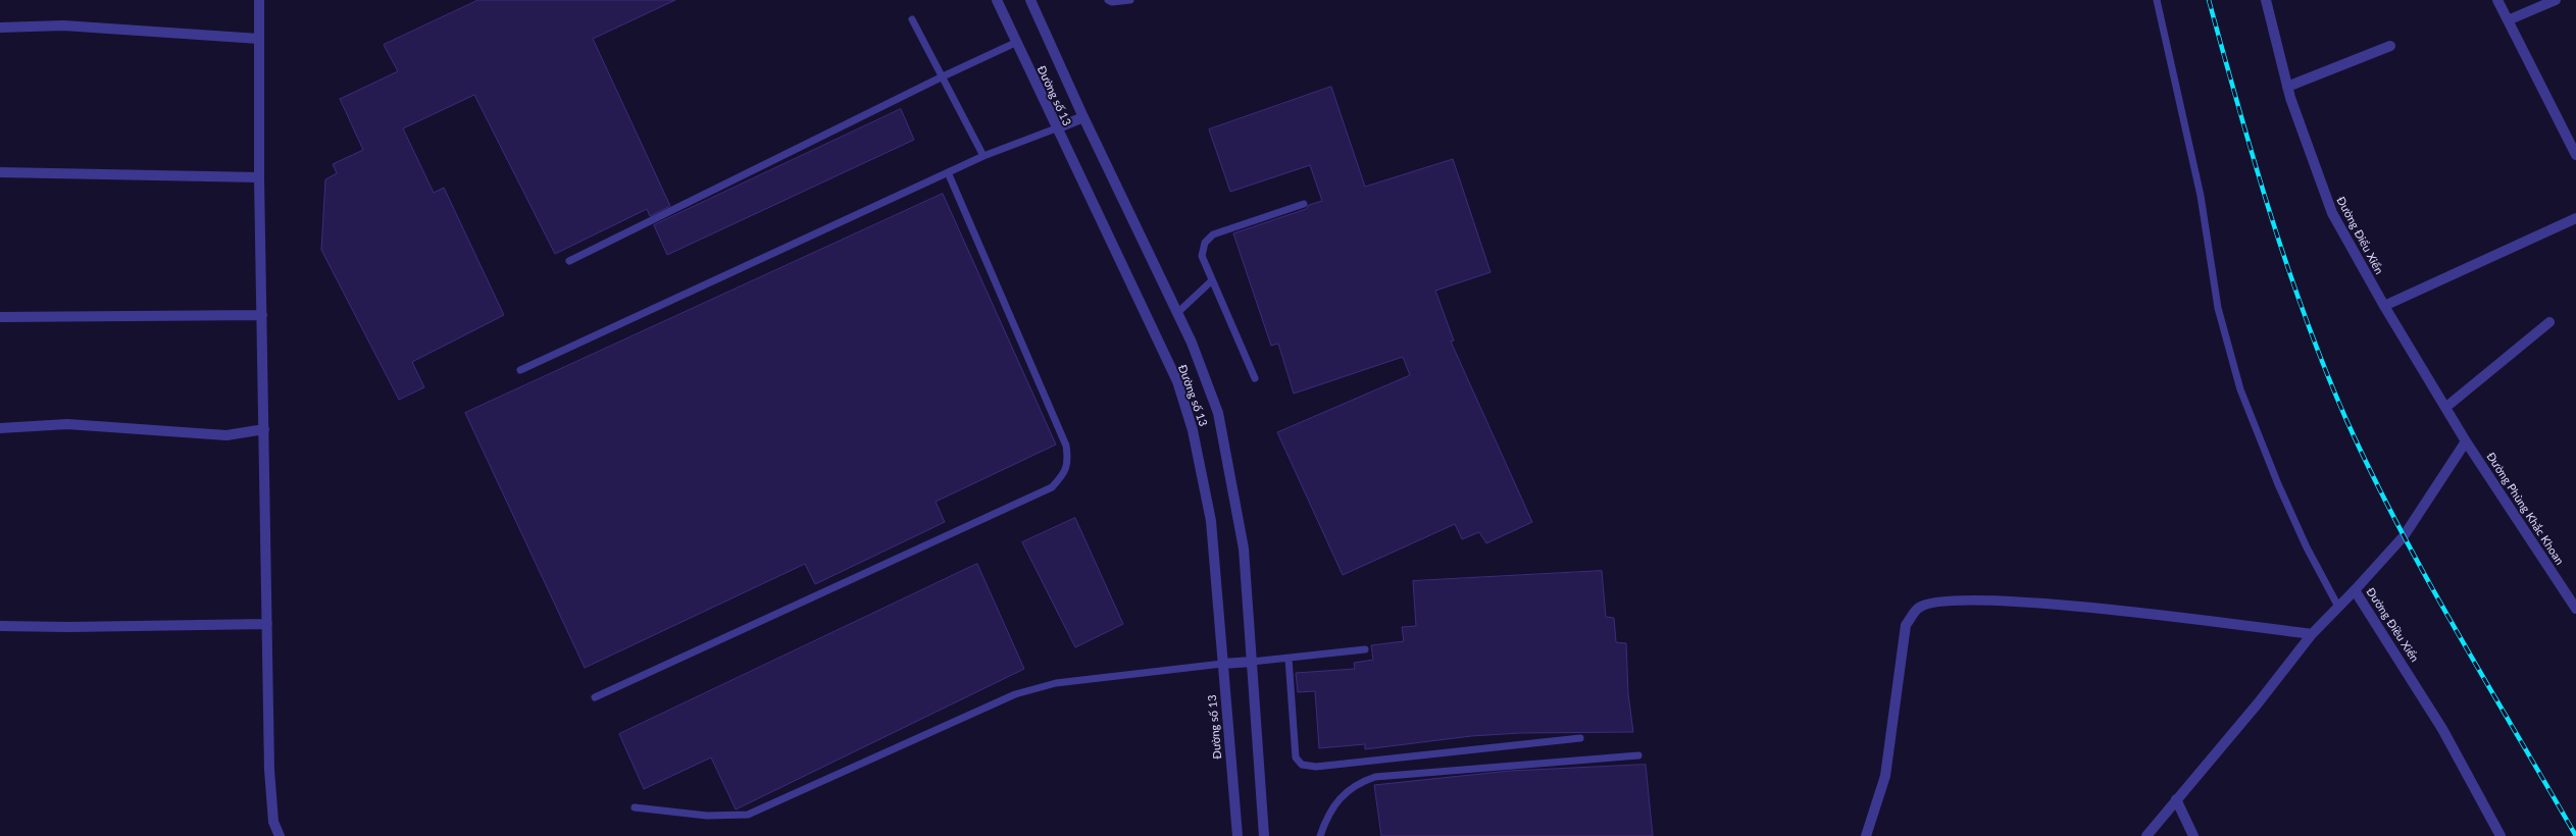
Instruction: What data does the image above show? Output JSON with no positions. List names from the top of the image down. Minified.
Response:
{"streets":{"street":["Đường số 13","Đường Điểu Xiển","Đường Phùng Khắc Khoan","Đường Điều Xiển"]},"crossings":[["Đường Điểu Xiển","Đường Phùng Khắc Khoan"],["Đường Điểu Xiển","Đường Điều Xiển"],["Đường Phùng Khắc Khoan","Đường Điều Xiển"]]}
